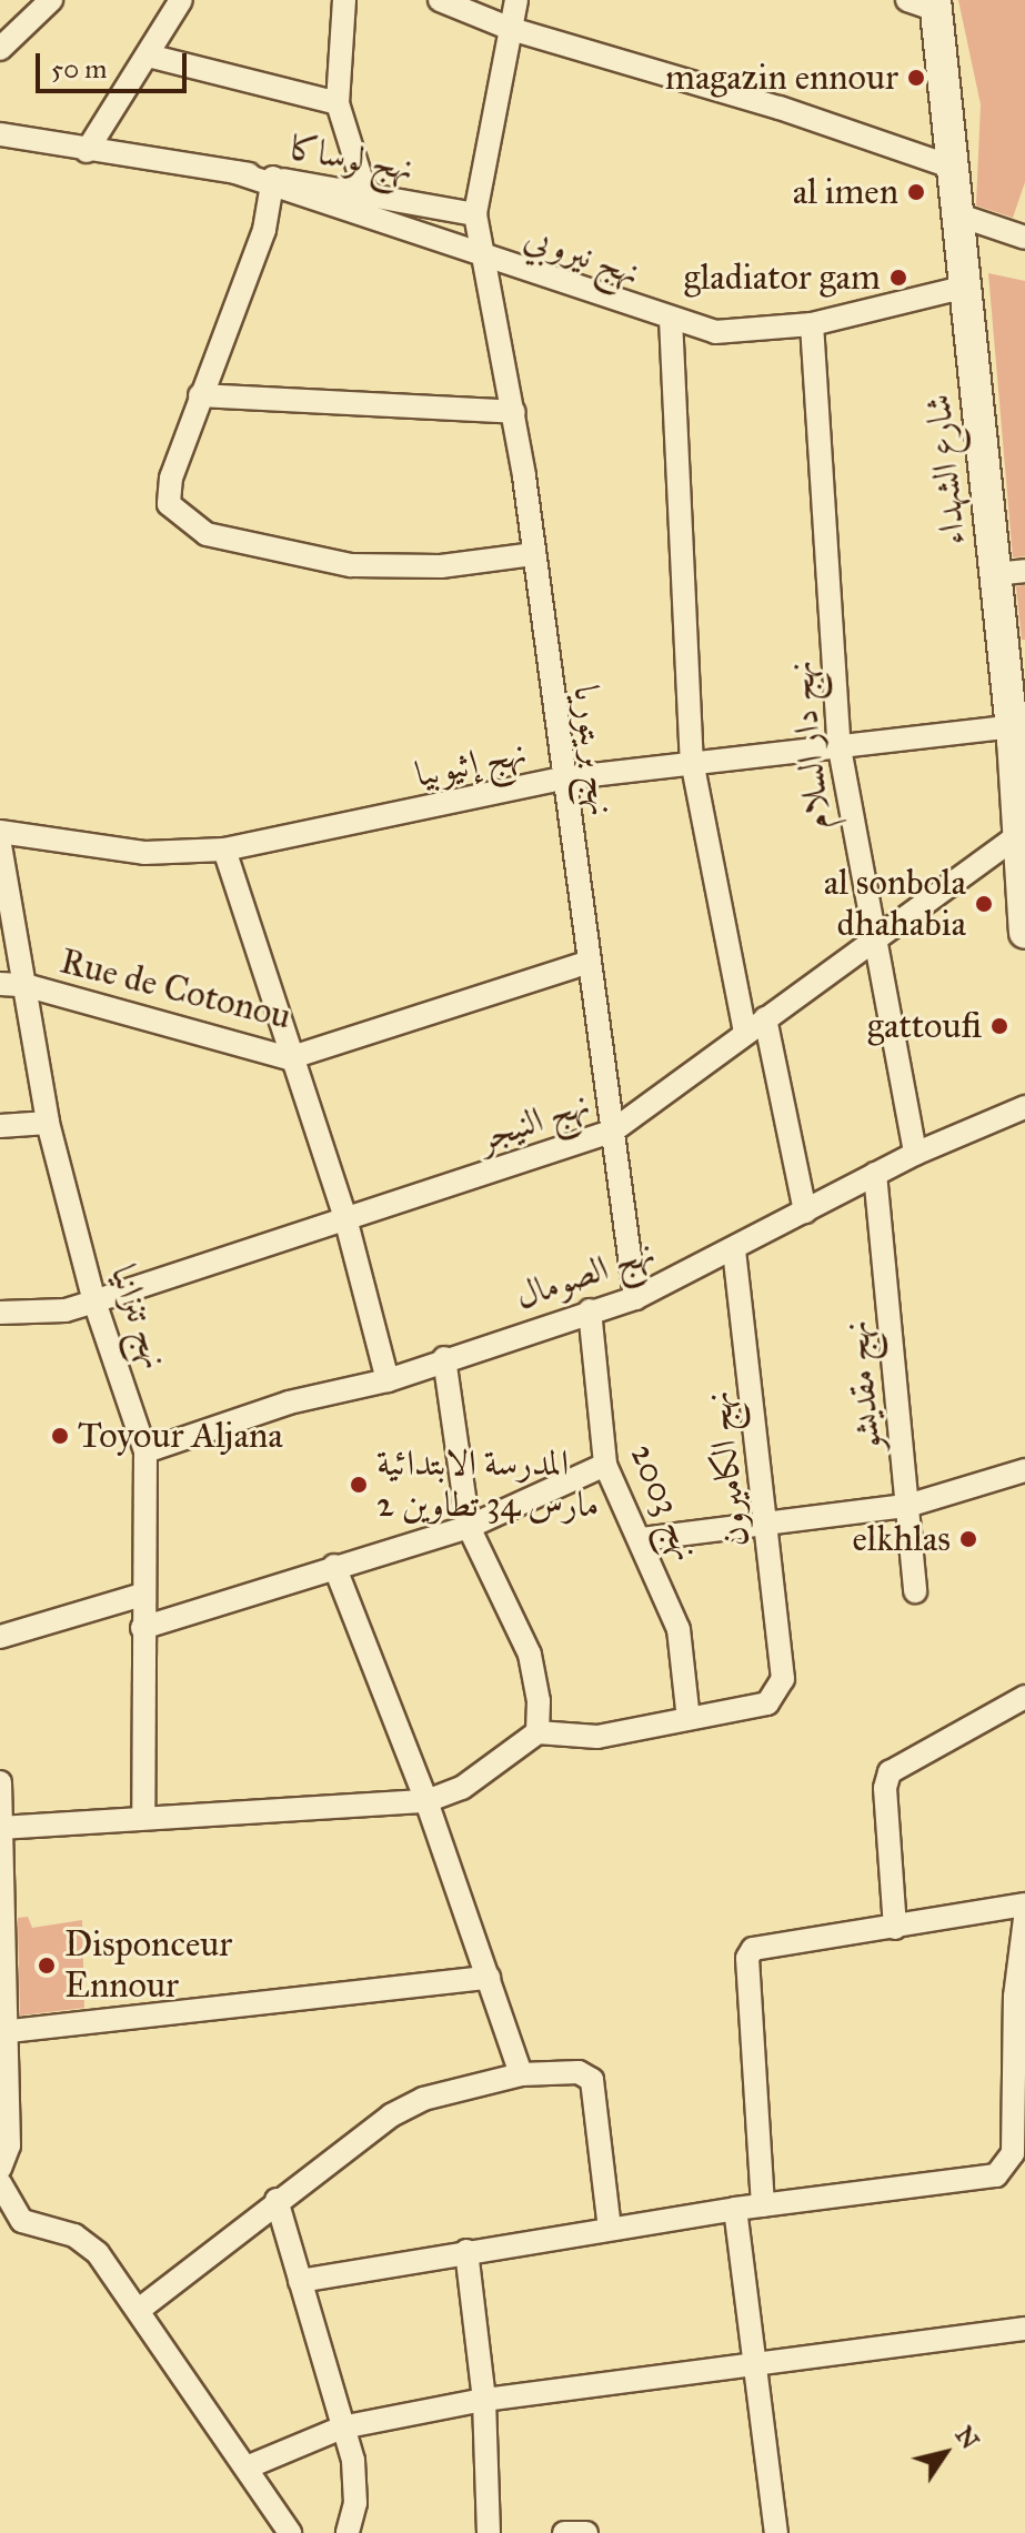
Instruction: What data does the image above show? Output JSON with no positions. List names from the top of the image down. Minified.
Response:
{"streets":{"main road":["شارع الشهداء"],"street":["نهج لوساكا","نهج نيروبي","نهج دار السلام","نهج بريتوريا","نهج إثيوبيا","Rue de Cotonou","نهج النيجر","نهج الصومال","نهج تنزانيا","نهج مقديشو","نهج الكاميرون","نهج 2003"]},"crossings":[["نهج لوساكا","نهج نيروبي"],["نهج لوساكا","نهج بريتوريا"],["نهج نيروبي","شارع الشهداء"],["نهج نيروبي","نهج دار السلام"],["نهج نيروبي","نهج بريتوريا"],["شارع الشهداء","نهج إثيوبيا"],["شارع الشهداء","نهج النيجر"],["نهج دار السلام","نهج إثيوبيا"],["نهج دار السلام","نهج النيجر"],["نهج دار السلام","نهج الصومال"],["نهج بريتوريا","نهج إثيوبيا"],["نهج بريتوريا","Rue de Cotonou"],["نهج بريتوريا","نهج النيجر"],["نهج بريتوريا","نهج الصومال"],["Rue de Cotonou","نهج تنزانيا"],["نهج النيجر","نهج تنزانيا"],["نهج الصومال","نهج تنزانيا"],["نهج الصومال","نهج مقديشو"],["نهج الصومال","نهج الكاميرون"],["نهج الصومال","نهج 2003"],["نهج الكاميرون","نهج 2003"]],"places":["magazin ennour","al imen","gladiator gam","al sonbola dhahabia","gattoufi","Toyour Aljana","المدرسة الابتدائية 2 مارس 34 تطاوين","elkhlas","Disponceur Ennour"],"scale_bar":"50 m","north":"top right"}
